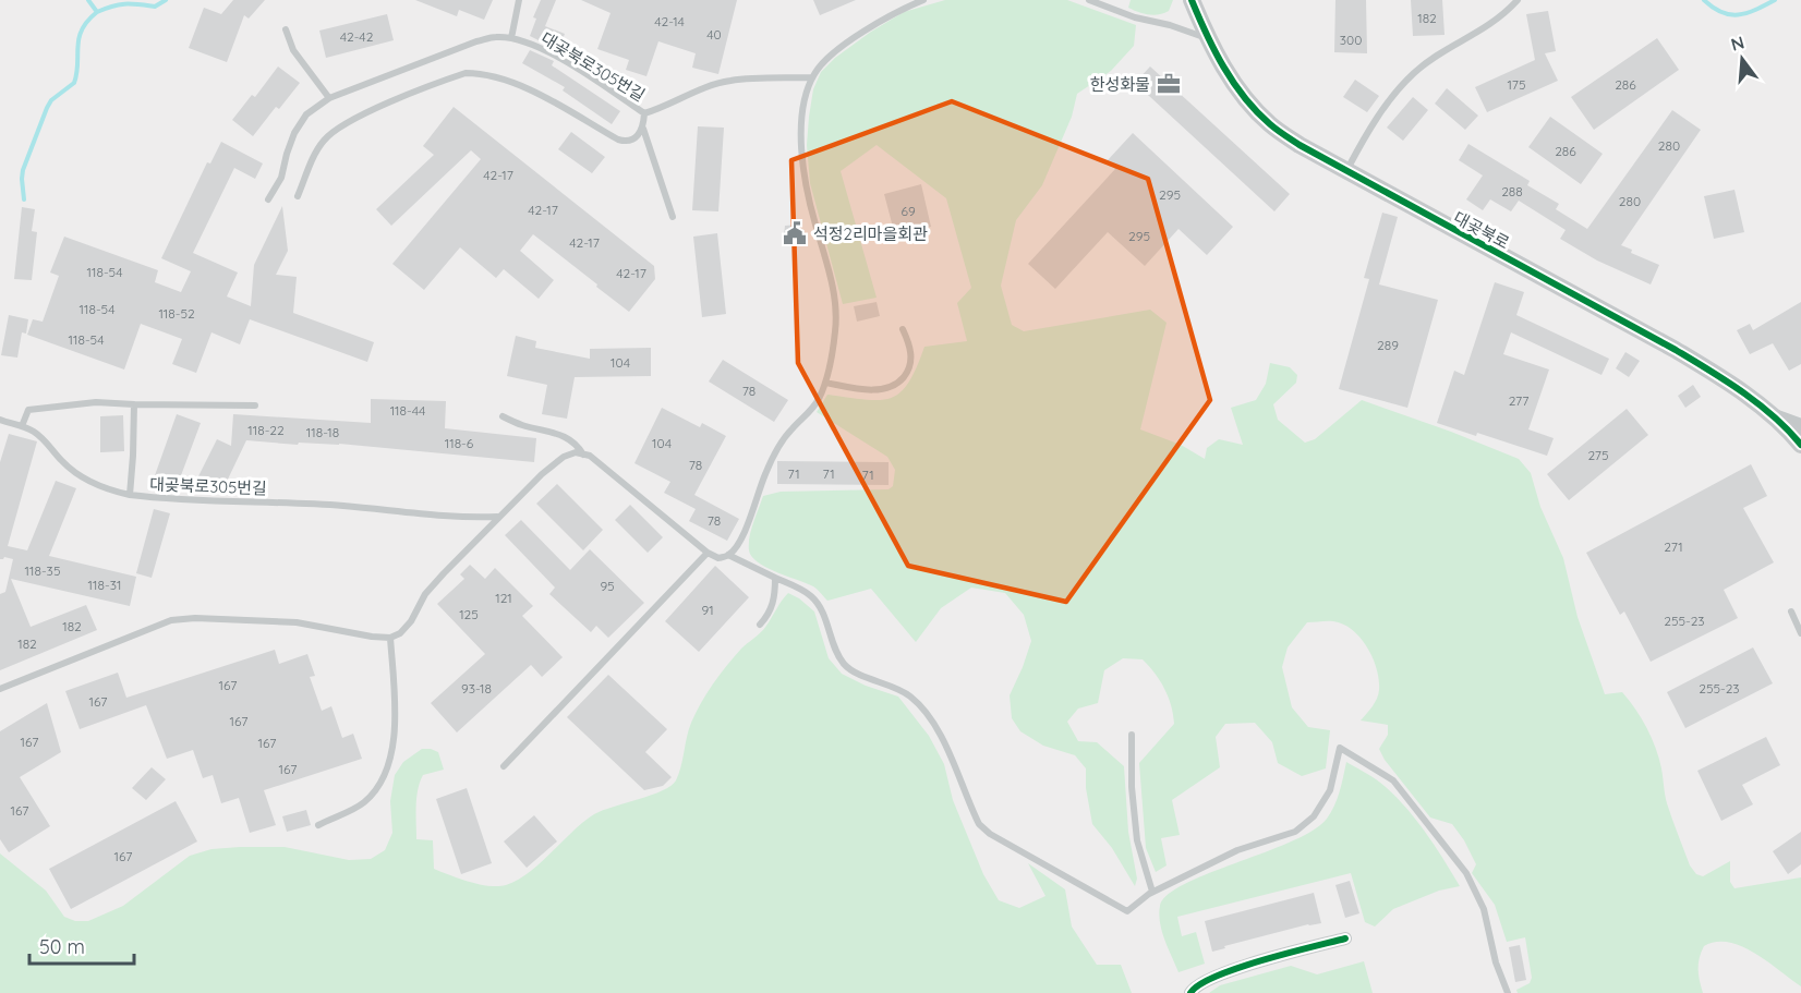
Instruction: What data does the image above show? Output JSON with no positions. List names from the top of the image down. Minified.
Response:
{"streets":{"street":["대곶북로"],"lane":["대곶북로305번길"]},"places":{"office":["한성화물"],"public building":["석정2리마을회관"]},"house_numbers":["182","42-14","40","42-42","300","175","286","280","286","42-17","288","295","280","42-17","69","295","42-17","118-54","42-17","118-54","118-52","118-54","289","104","78","277","118-44","118-22","118-18","118-6","104","275","78","71","71","71","78","271","118-35","118-31","95","121","91","125","255-23","182","182","167","93-18","255-23","167","167","167","167","167","167","167"],"scale_bar":"50 m","north":"top"}
